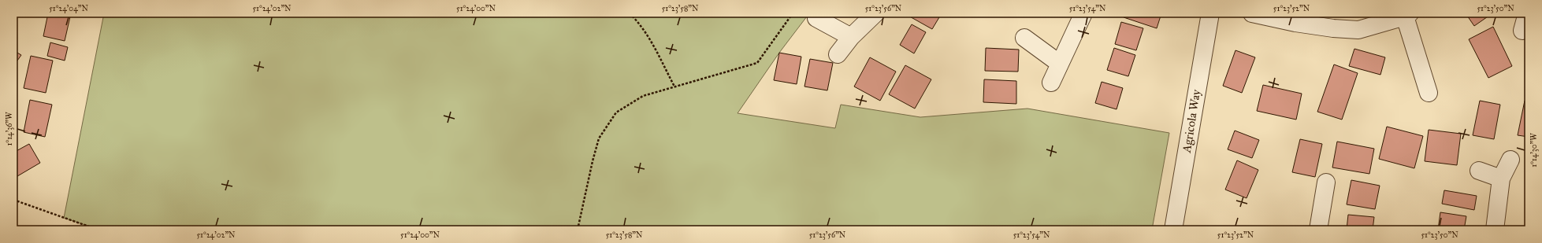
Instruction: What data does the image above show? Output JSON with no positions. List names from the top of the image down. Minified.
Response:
{"streets":{"street":["Agricola Way"]},"coordinates":["51°24'04\"N","51°24'02\"N","51°24'00\"N","51°23'58\"N","51°23'56\"N","51°23'54\"N","51°23'52\"N","51°23'50\"N","1°14'36\"W","1°14'30\"W"]}
